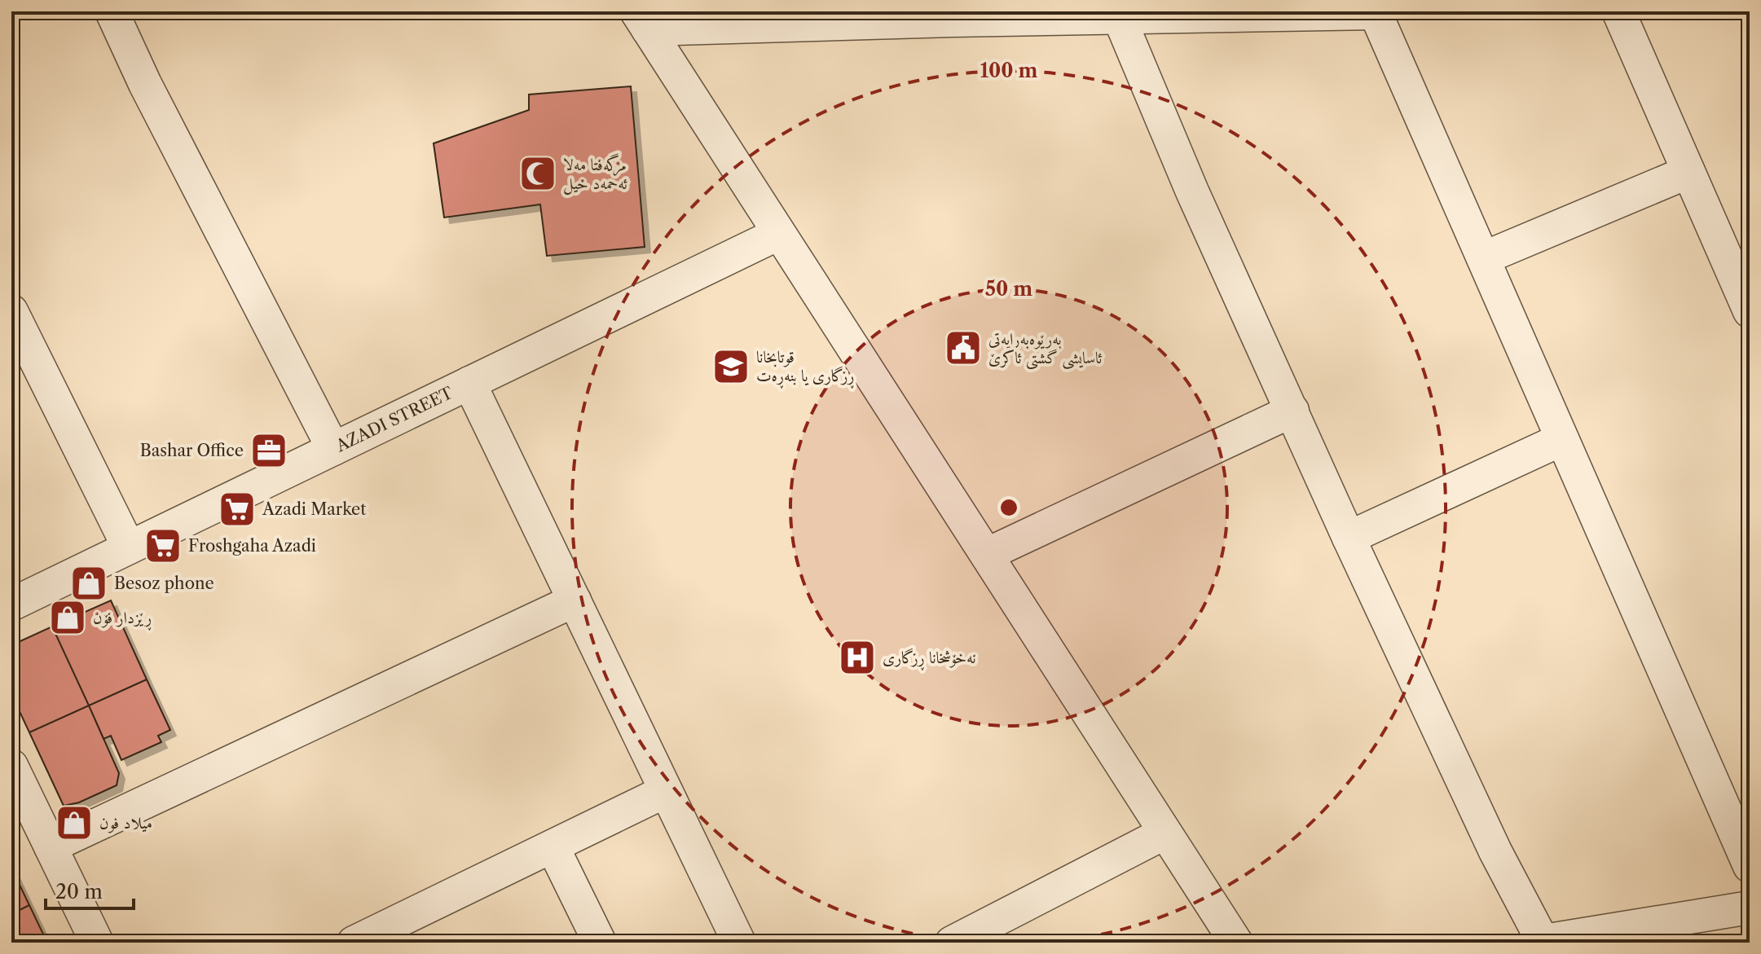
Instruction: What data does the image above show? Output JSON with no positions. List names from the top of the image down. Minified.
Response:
{"streets":{"street":["AZADI STREET"]},"places":{"mosque":["مزگەفتا مەلا ئەحمەد خیل"],"public building":["بەرێوەبەرایەتی ئاسایشی گشتی ئاکرێ"],"school or university":["قوتابخانا ڕزگاری یا بنەڕەت"],"office":["Bashar Office"],"supermarket":["Azadi Market","Froshgaha Azadi"],"shop":["Besoz phone","ڕێزدار فۆن","ميلاد فون"],"hospital":["نەخۆشخانا ڕزگاری"]},"scale_bar":"20 m","rings":["100 m","50 m"]}
